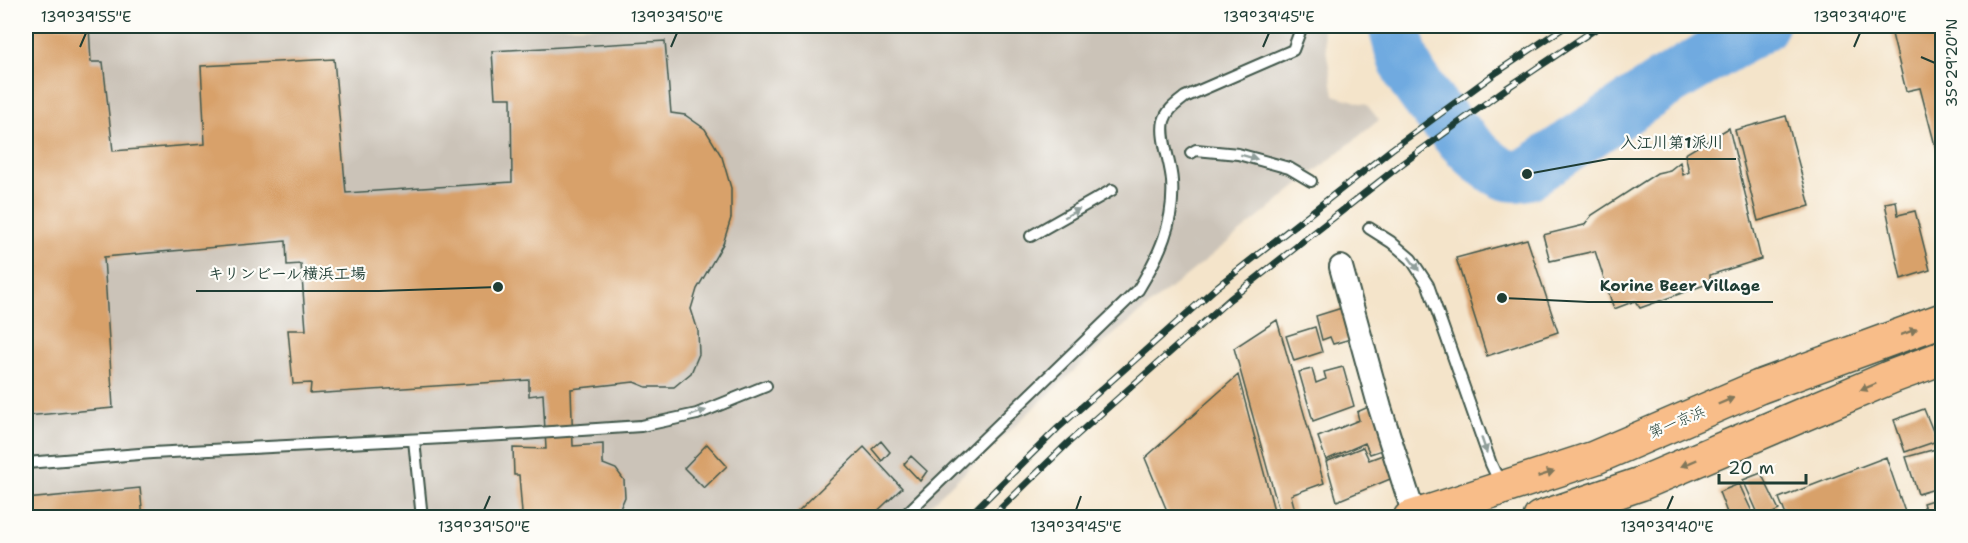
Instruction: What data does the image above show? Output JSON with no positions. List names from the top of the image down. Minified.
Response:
{"streets":{"highway":["第一京浜"]},"places":["入江川第1派川","キリンビール横浜工場","Korine Beer Village"],"scale_bar":"20 m","coordinates":["139°39'55\"E","139°39'50\"E","139°39'45\"E","139°39'40\"E","35°29'20\"N"]}
